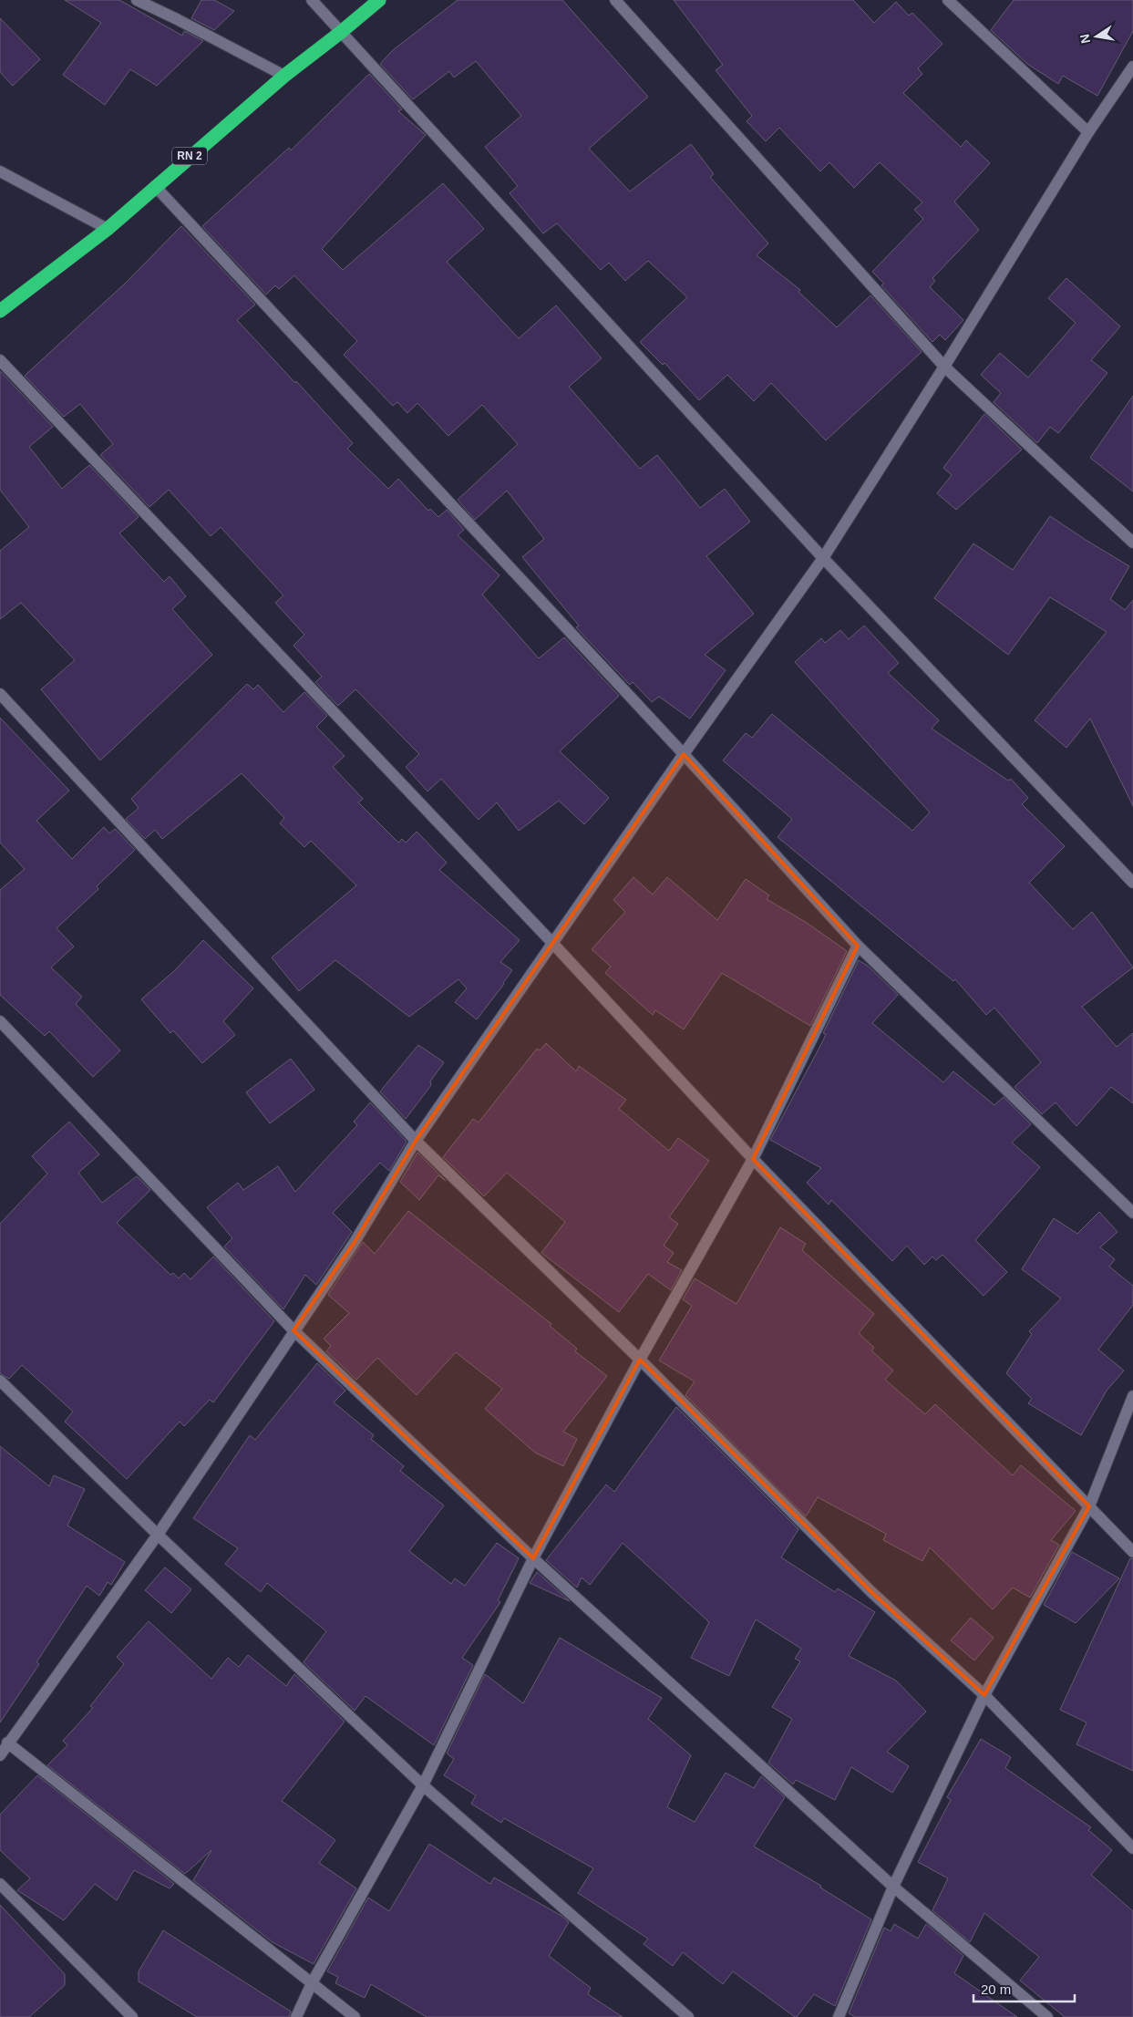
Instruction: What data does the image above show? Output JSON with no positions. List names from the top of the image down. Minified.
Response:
{"streets":{"highway":["RN 2"]},"scale_bar":"20 m","north":"left"}
